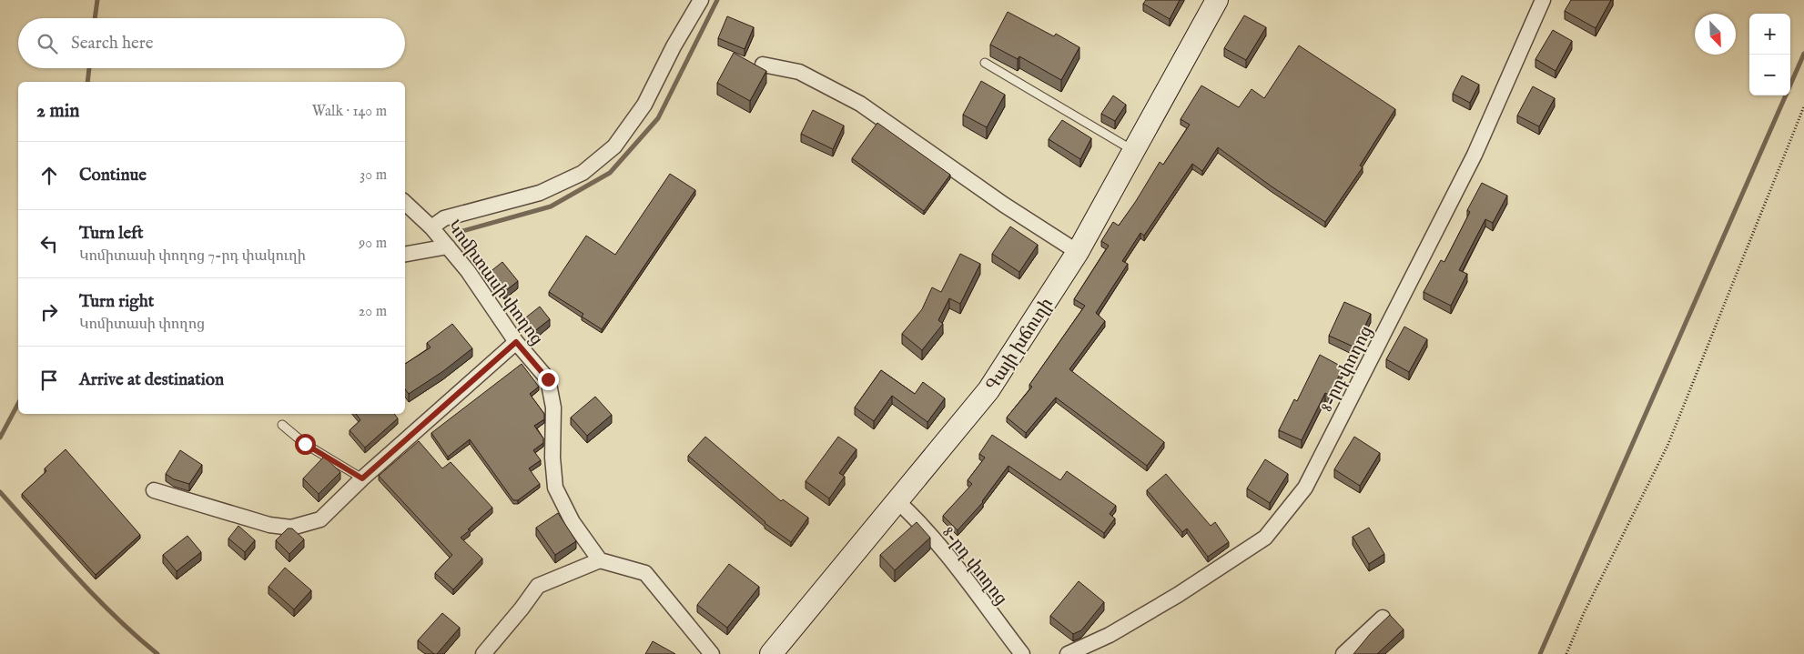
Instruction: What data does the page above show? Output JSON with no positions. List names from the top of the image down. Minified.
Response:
{"streets":{"main road":["Գայի խճուղի"],"street":["Կոմիտասի փողոց","8-րդ փողոց"]},"crossings":[["Գայի խճուղի","8-րդ փողոց"]],"north":"bottom right","page":{"map_buttons":["+","−"],"search":"Search here","heading":["2 min","Walk · 140 m"],"list":[["Continue","30 m"],["Turn left","Կոմիտասի փողոց 7-րդ փակուղի","90 m"],["Turn right","Կոմիտասի փողոց","20 m"],"Arrive at destination"]}}
